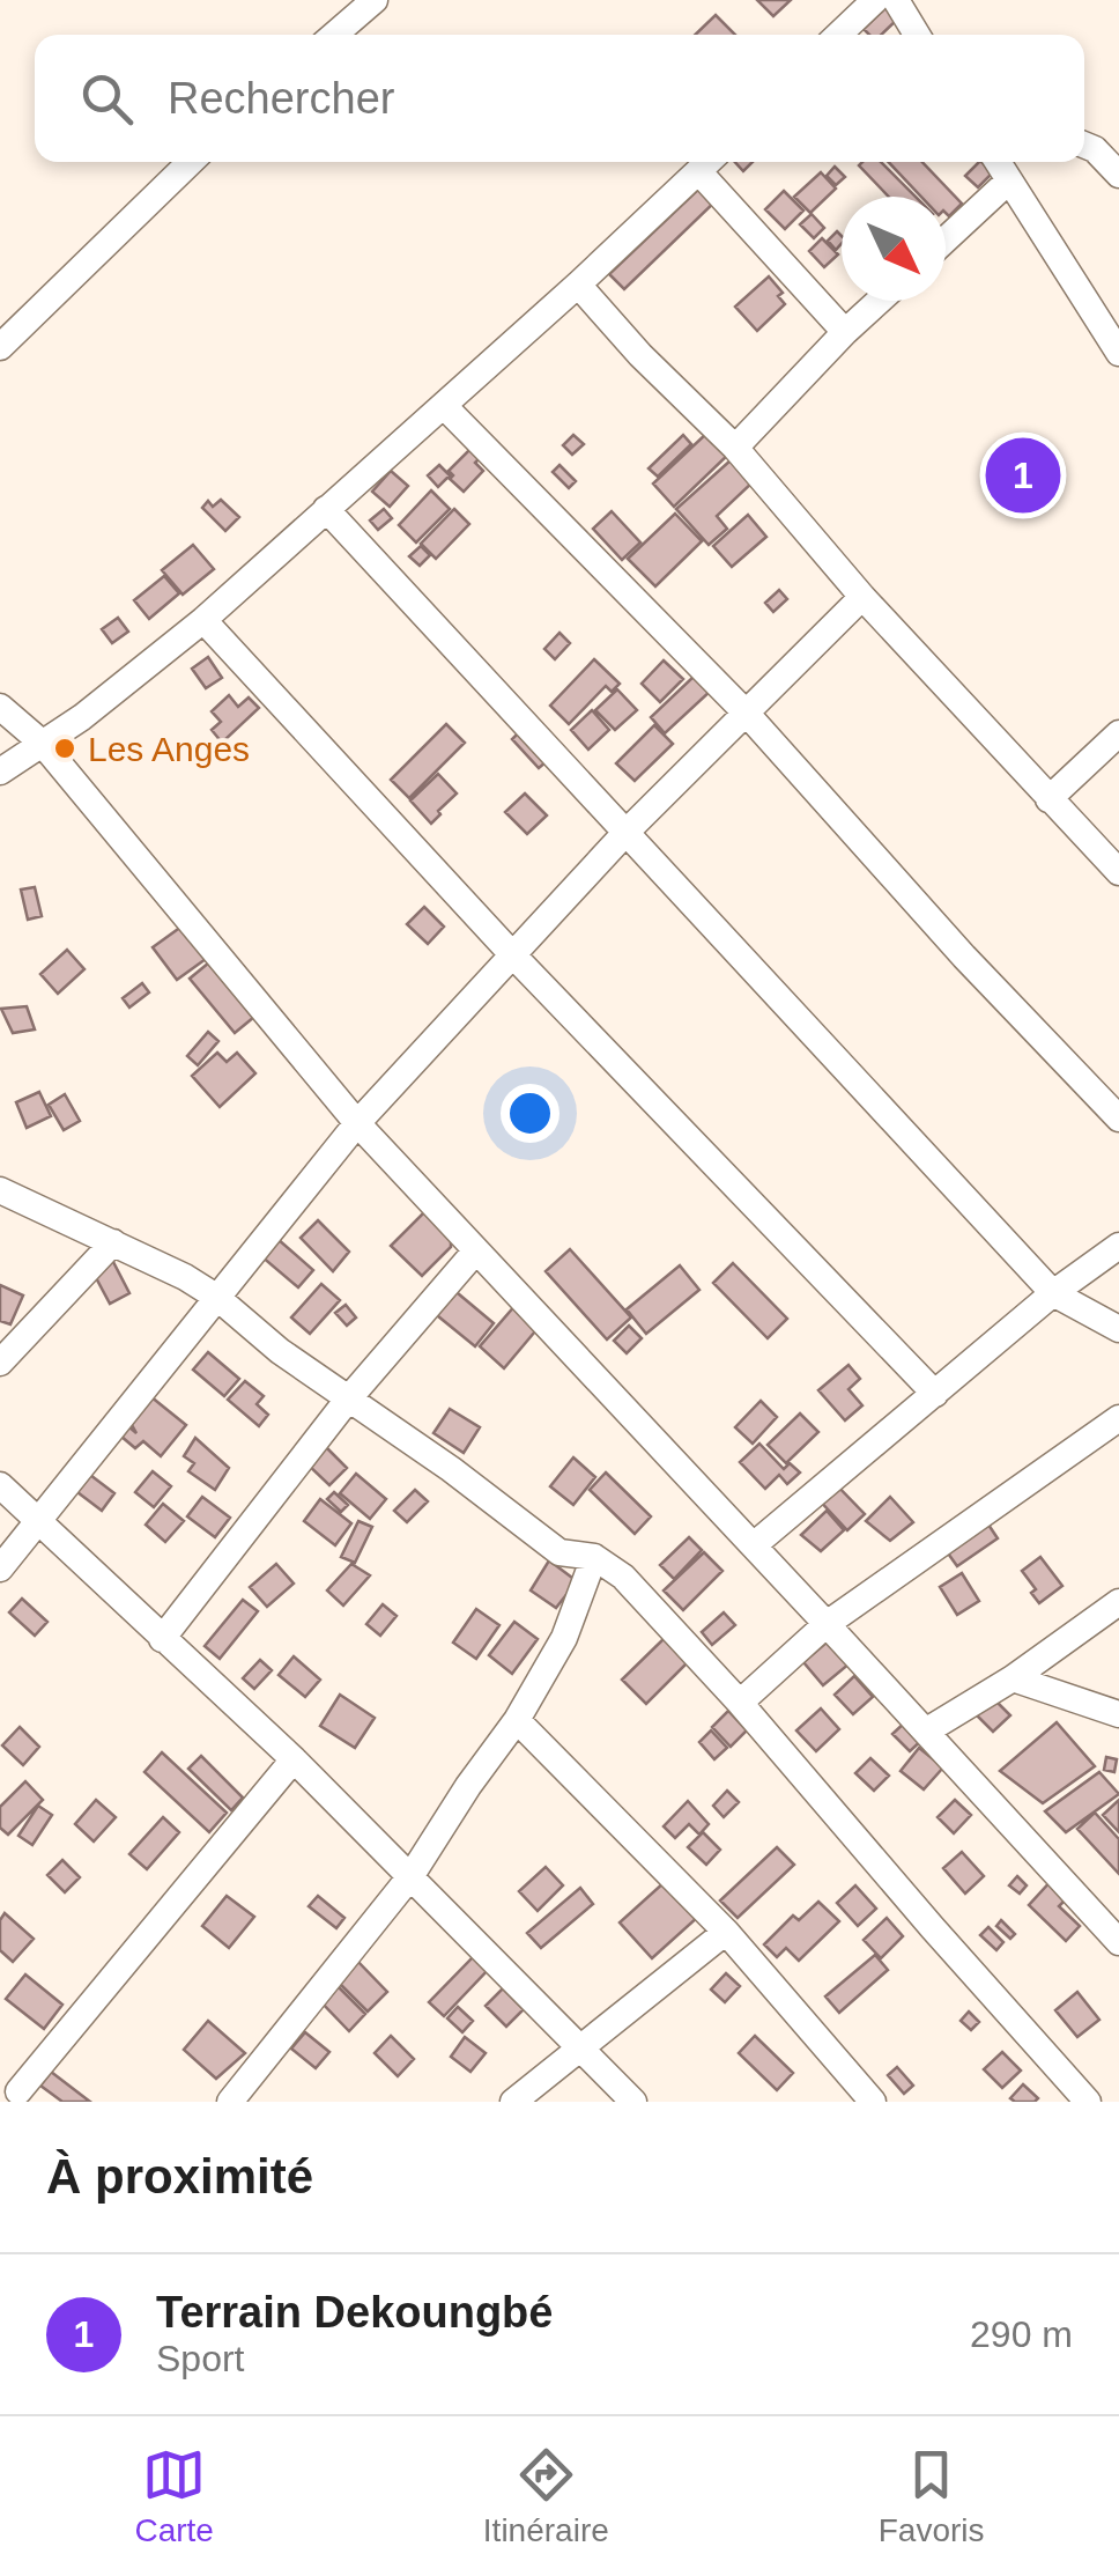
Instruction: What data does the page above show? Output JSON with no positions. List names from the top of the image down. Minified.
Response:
{"places":["Les Anges"],"north":"bottom right","page":{"search":"Rechercher","pins":"1","heading":"À proximité","list":[{"mark":"1","name":"Terrain Dekoungbé","note":"Sport","value":"290 m"}],"nav":["Carte","Itinéraire","Favoris"]}}
